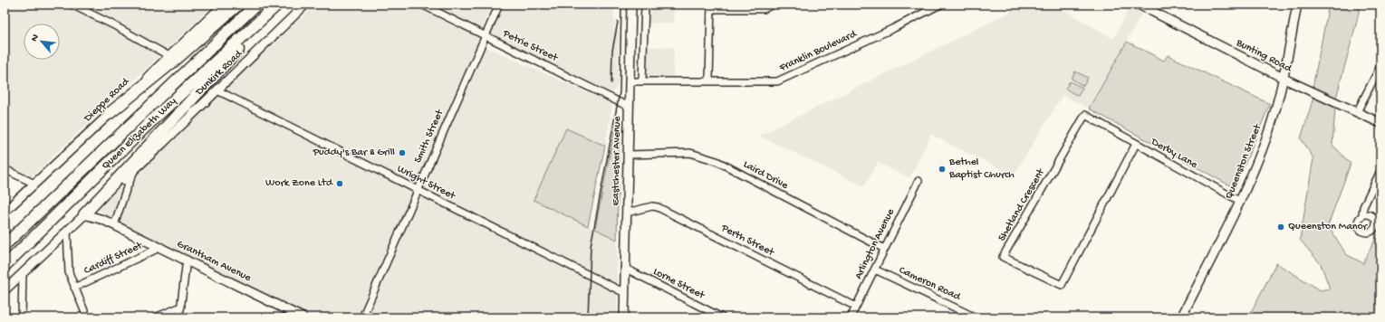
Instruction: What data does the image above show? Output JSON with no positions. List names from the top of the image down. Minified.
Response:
{"streets":{"highway":["Queen Elizabeth Way"],"street":["Petrie Street","Franklin Boulevard","Bunting Road","Dunkirk Road","Dieppe Road","Smith Street","Derby Lane","Eastchester Avenue","Queenston Street","Laird Drive","Wright Street","Shetland Crescent","Perth Street","Arlington Avenue","Cardiff Street","Grantham Avenue","Lorne Street","Cameron Road"]},"crossings":[["Petrie Street","Smith Street"],["Petrie Street","Eastchester Avenue"],["Franklin Boulevard","Eastchester Avenue"],["Bunting Road","Queenston Street"],["Dunkirk Road","Wright Street"],["Smith Street","Wright Street"],["Derby Lane","Queenston Street"],["Derby Lane","Shetland Crescent"],["Eastchester Avenue","Laird Drive"],["Eastchester Avenue","Wright Street"],["Eastchester Avenue","Perth Street"],["Eastchester Avenue","Lorne Street"],["Laird Drive","Arlington Avenue"],["Perth Street","Arlington Avenue"],["Arlington Avenue","Cameron Road"],["Cardiff Street","Grantham Avenue"]],"places":["Puddy's Bar & Grill","Bethel Baptist Church","Work Zone Ltd","Queenston Manor"],"north":"top left"}
